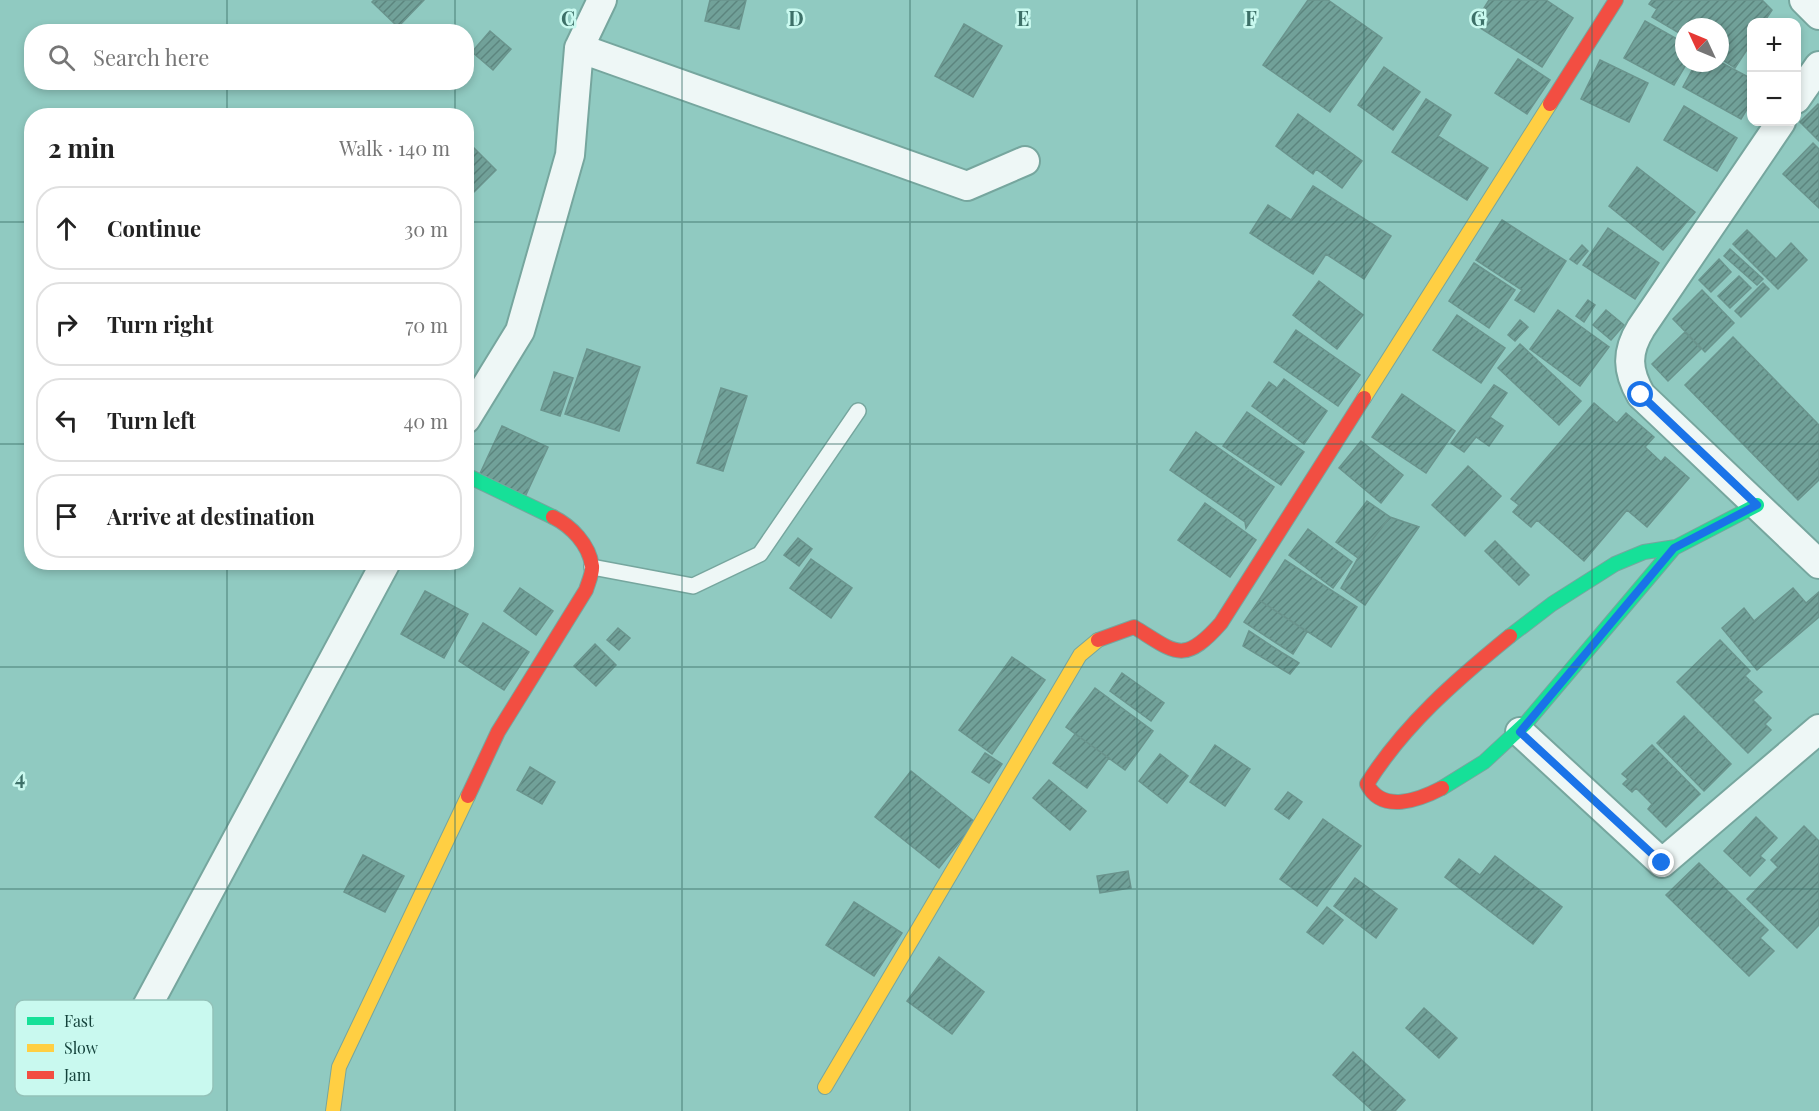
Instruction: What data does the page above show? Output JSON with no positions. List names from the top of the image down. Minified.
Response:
{"legend":["Fast","Slow","Jam"],"north":"top left","page":{"map_buttons":["+","−"],"search":"Search here","heading":["2 min","Walk · 140 m"],"list":[["Continue","30 m"],["Turn right","70 m"],["Turn left","40 m"],"Arrive at destination"]},"grid":{"columns":["C","D","E","F","G"],"rows":["4"]}}
